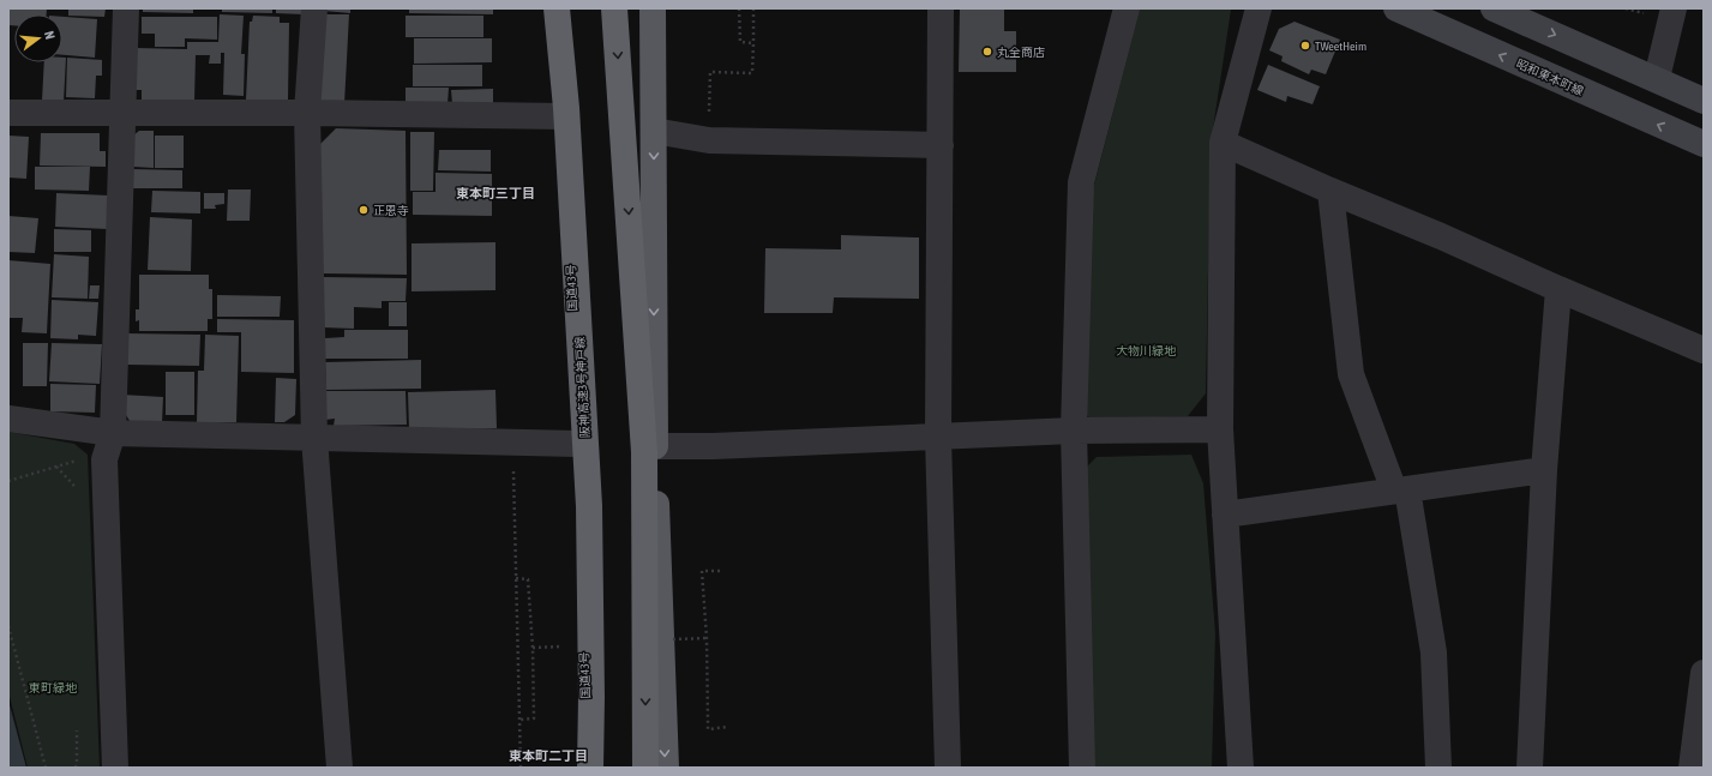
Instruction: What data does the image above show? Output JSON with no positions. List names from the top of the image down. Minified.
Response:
{"streets":{"highway":["国道43号","阪神高速3号神戸線"],"main road":["昭和東本町線"]},"crossings":[["国道43号","阪神高速3号神戸線"]],"districts":["東本町三丁目","東本町二丁目"],"parks":["大物川緑地","東町緑地"],"places":["TWeetHeim","丸全商店","正恩寺"],"north":"right"}
